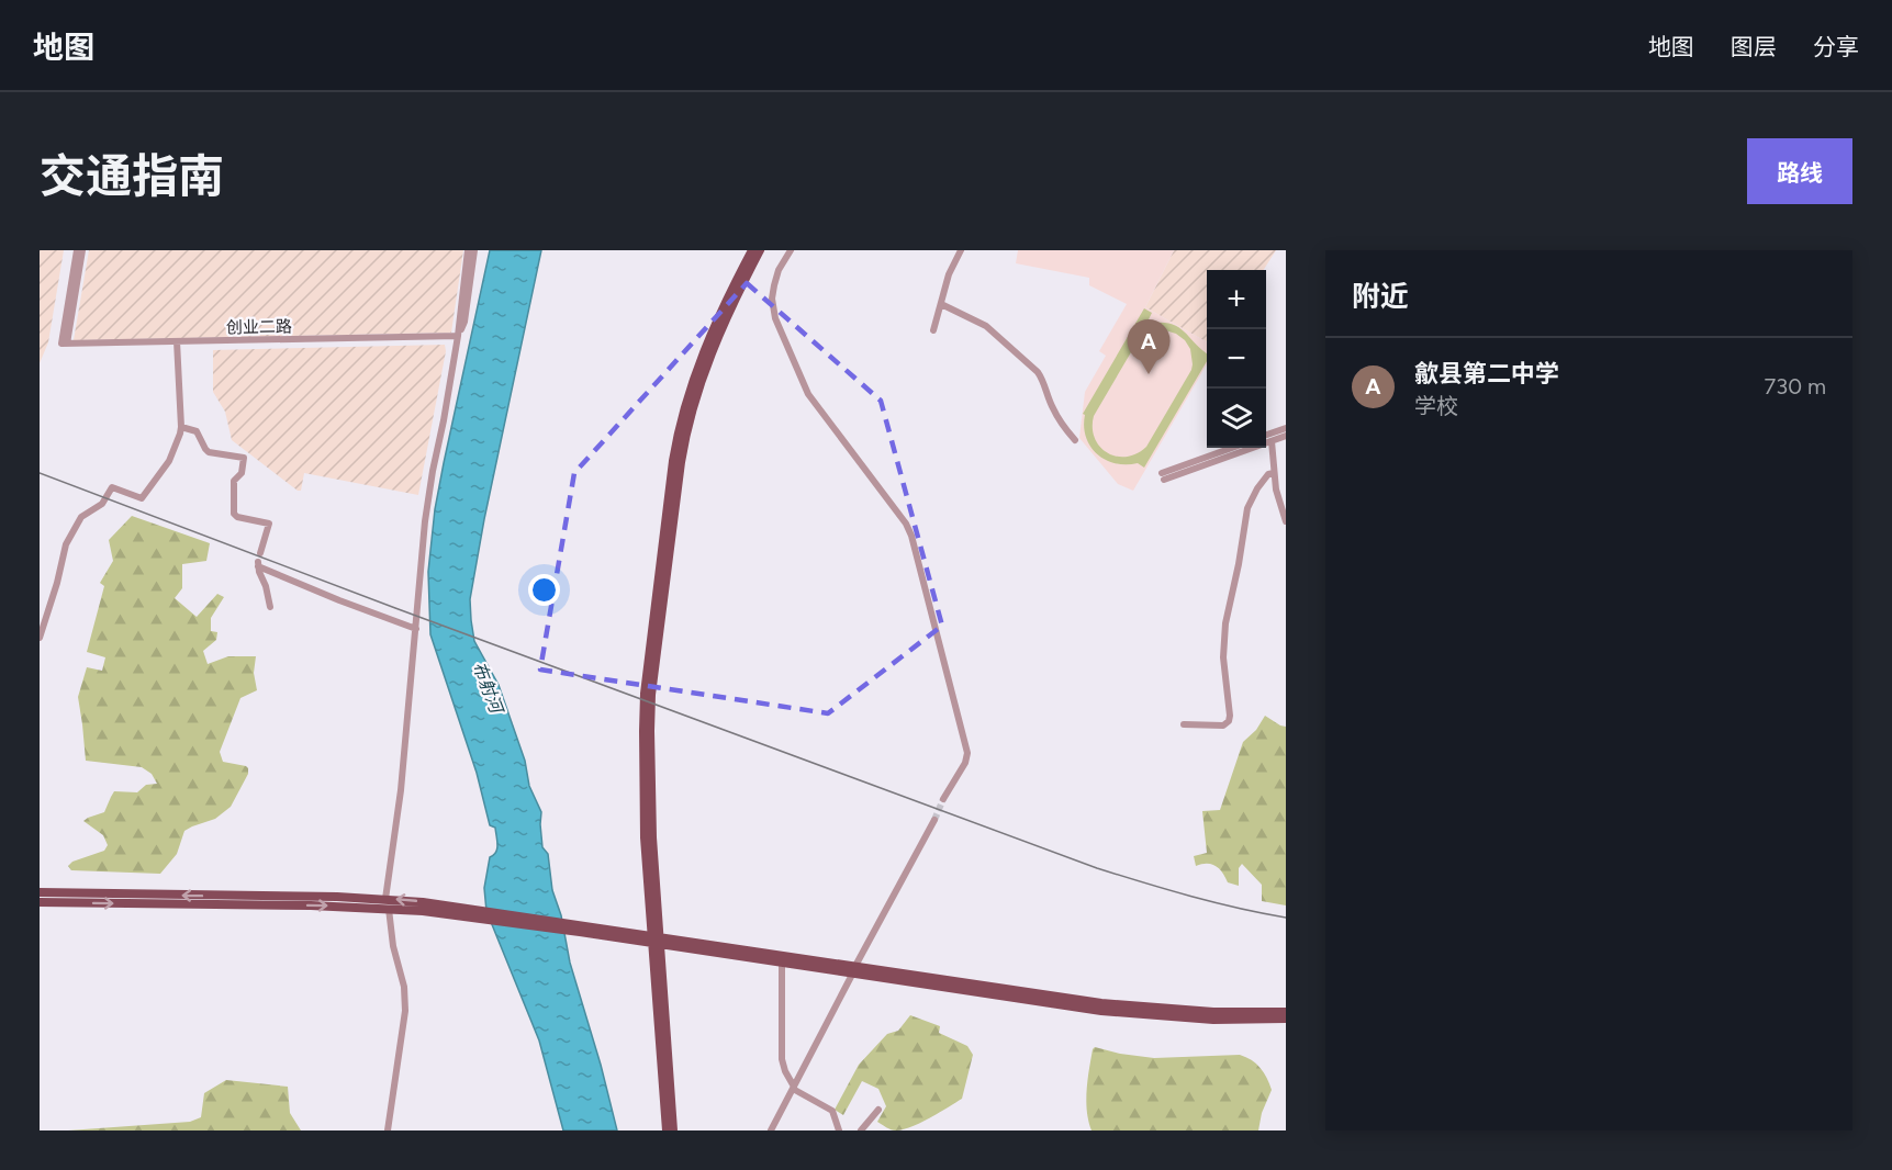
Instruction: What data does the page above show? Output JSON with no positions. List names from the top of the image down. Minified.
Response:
{"streets":{"street":["创业二路"]},"water":["布射河"],"page":{"header":"地图","nav":["地图","图层","分享"],"title":"交通指南","buttons":"路线","heading":"附近","map_buttons":["+","−"],"pins":"A","list":[{"mark":"A","name":"歙县第二中学","note":"学校","value":"730 m"}]}}
